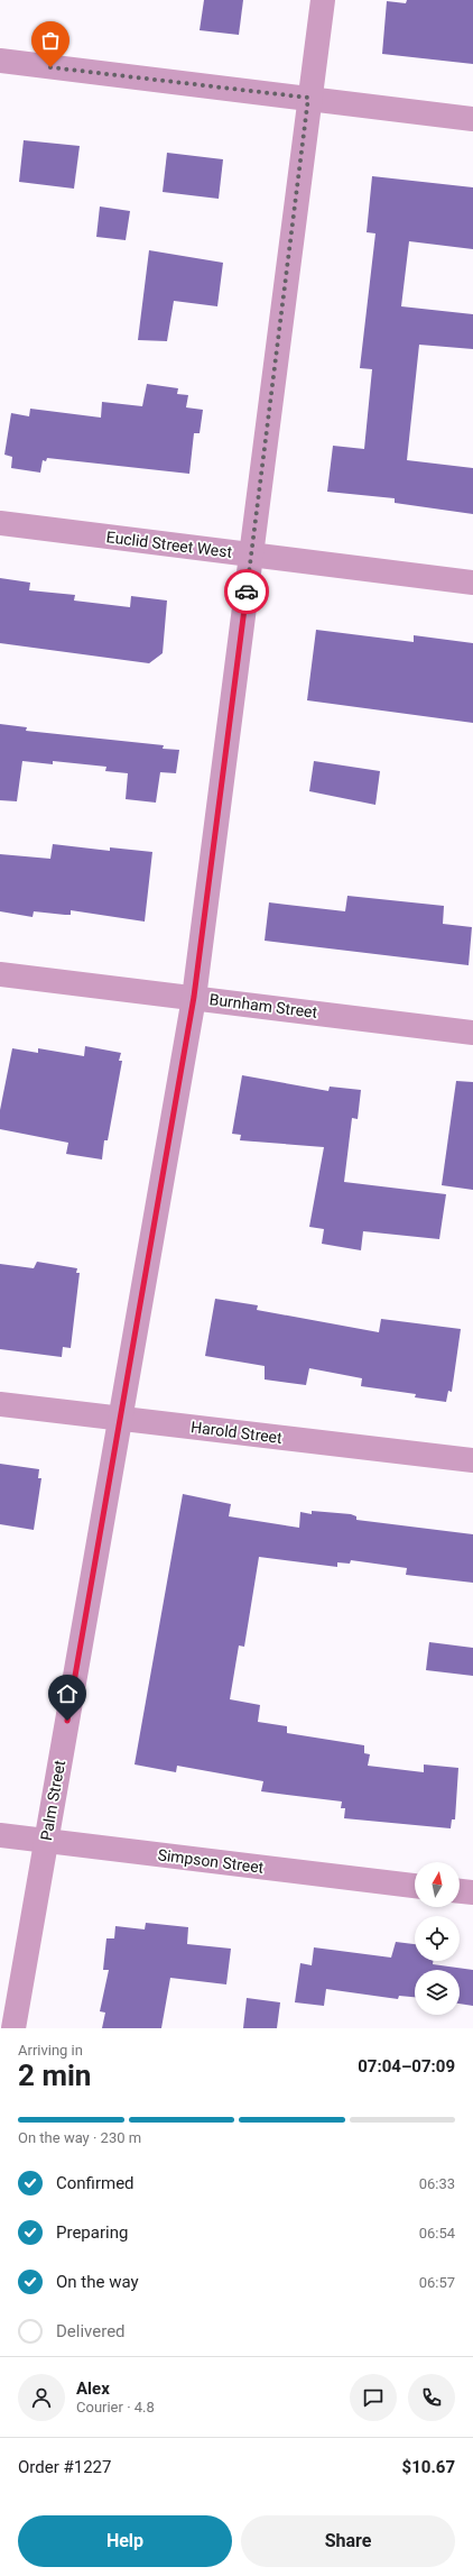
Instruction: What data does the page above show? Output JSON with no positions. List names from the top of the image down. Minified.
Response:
{"streets":{"street":["Euclid Street West","Burnham Street","Harold Street","Palm Street","Simpson Street"]},"crossings":[["Euclid Street West","Palm Street"],["Burnham Street","Palm Street"],["Harold Street","Palm Street"],["Palm Street","Simpson Street"]],"north":"top","page":{"heading":["2 min","Arriving in","07:04–07:09"],"panel":["Alex","Courier · 4.8","Order #1227","$10.67"],"bar":"On the way · 230 m","list":[["Confirmed","06:33"],["Preparing","06:54"],["On the way","06:57"],"Delivered"],"buttons":["Help","Share"]}}
